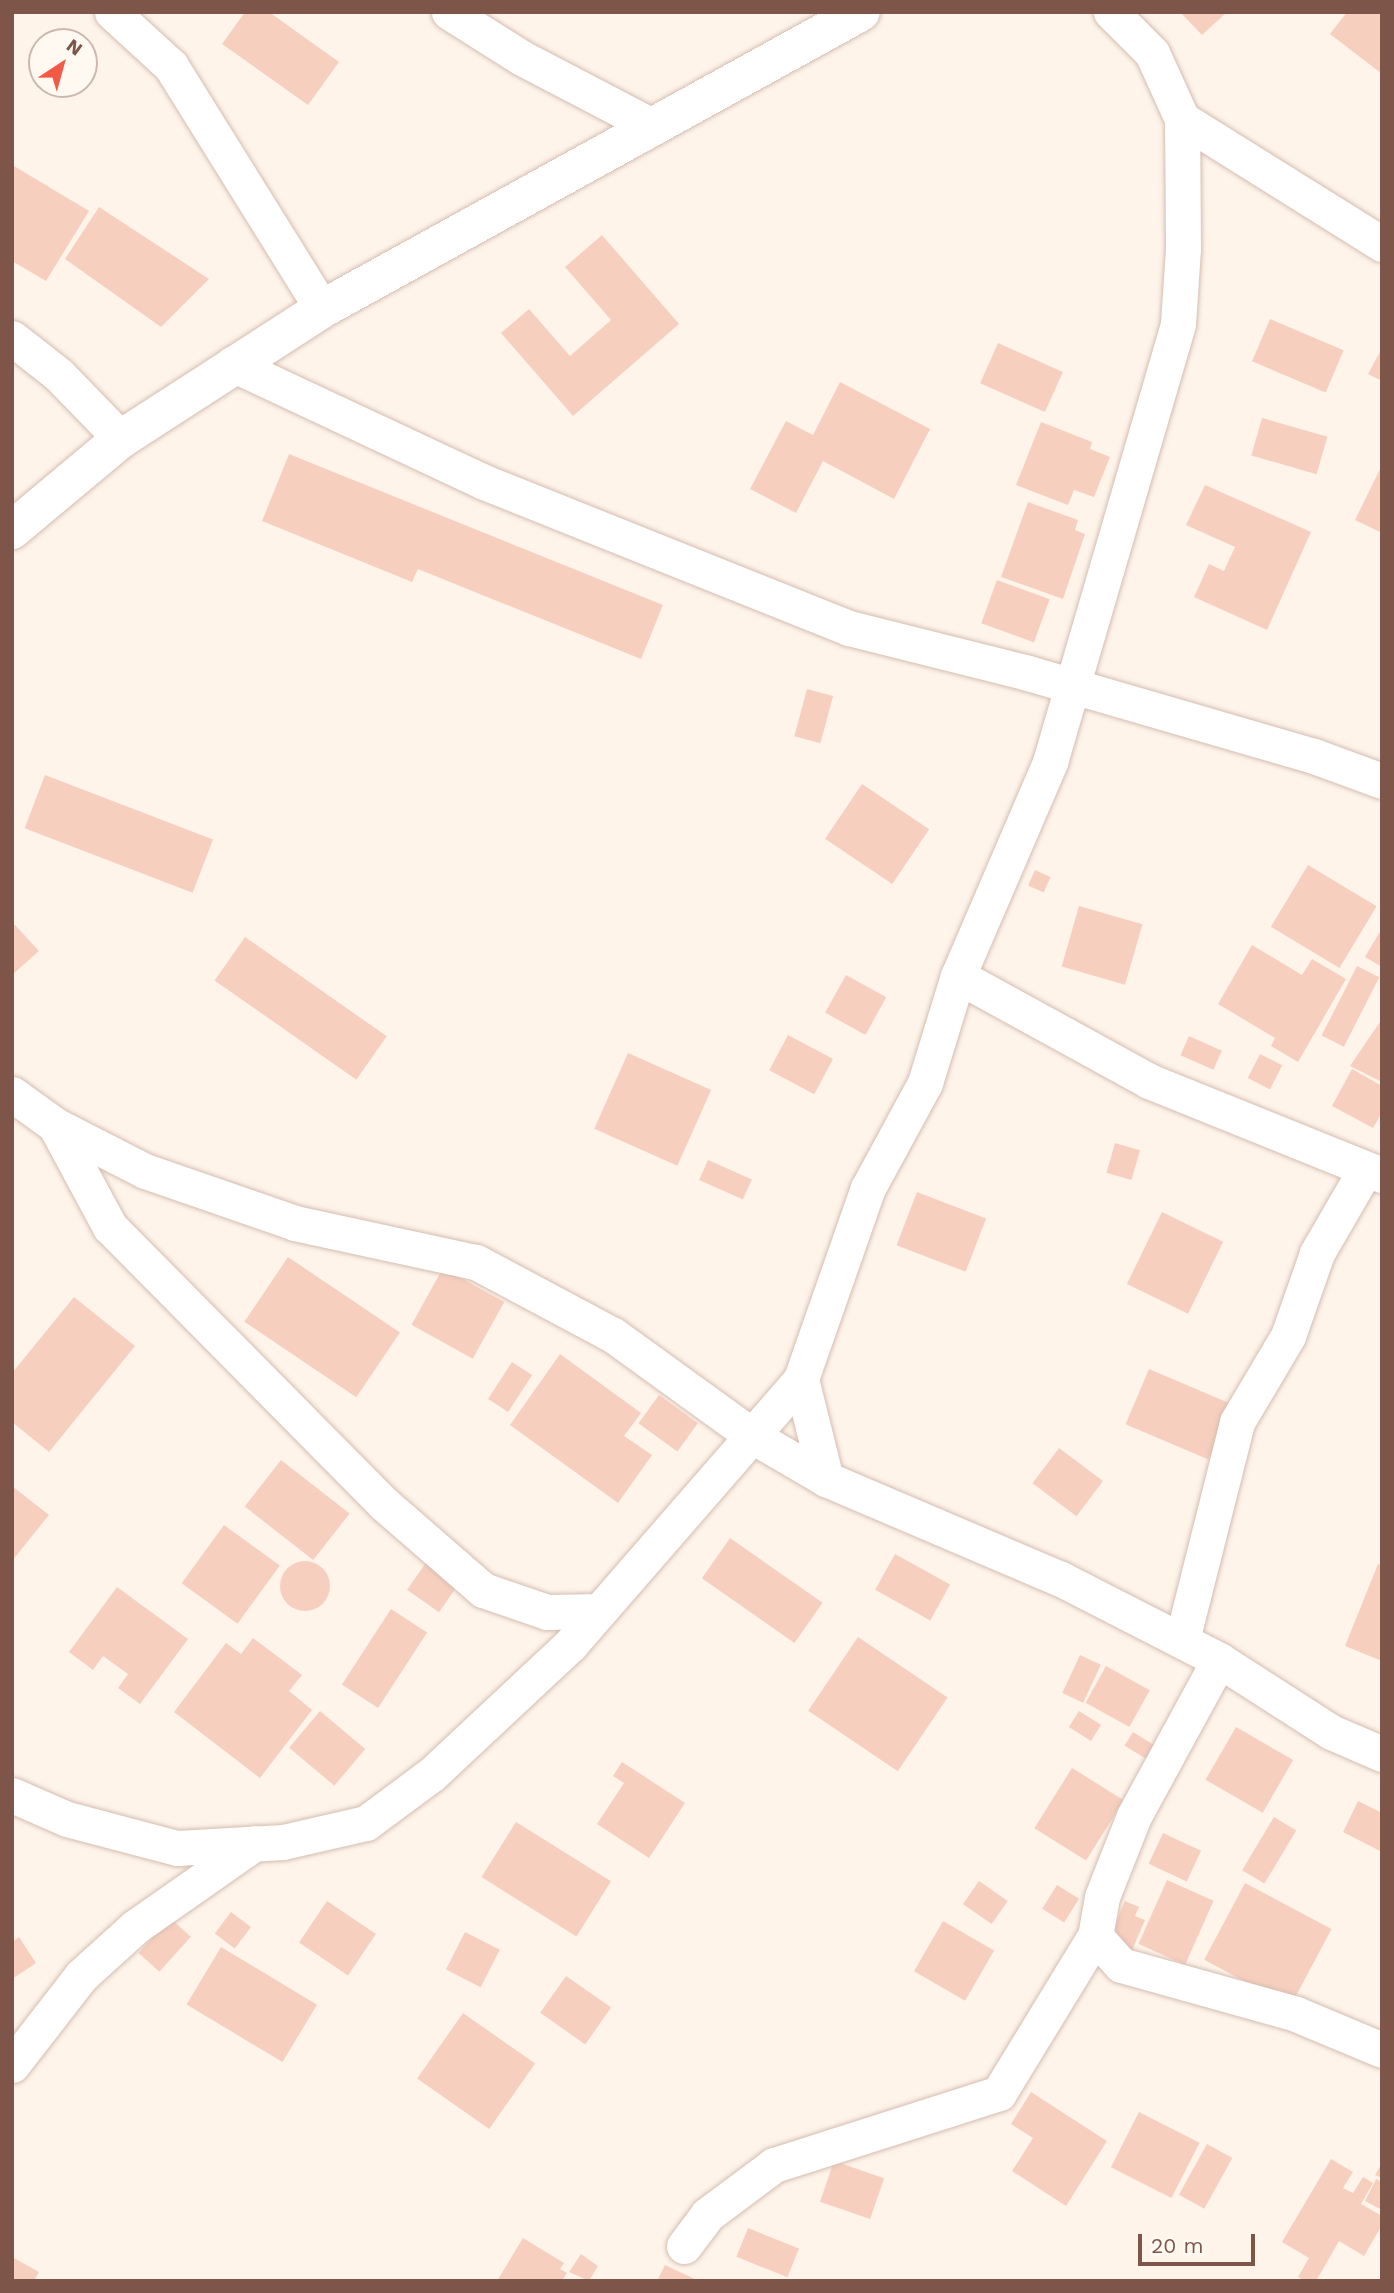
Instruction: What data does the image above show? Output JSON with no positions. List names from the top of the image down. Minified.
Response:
{"scale_bar":"20 m","north":"top right"}
